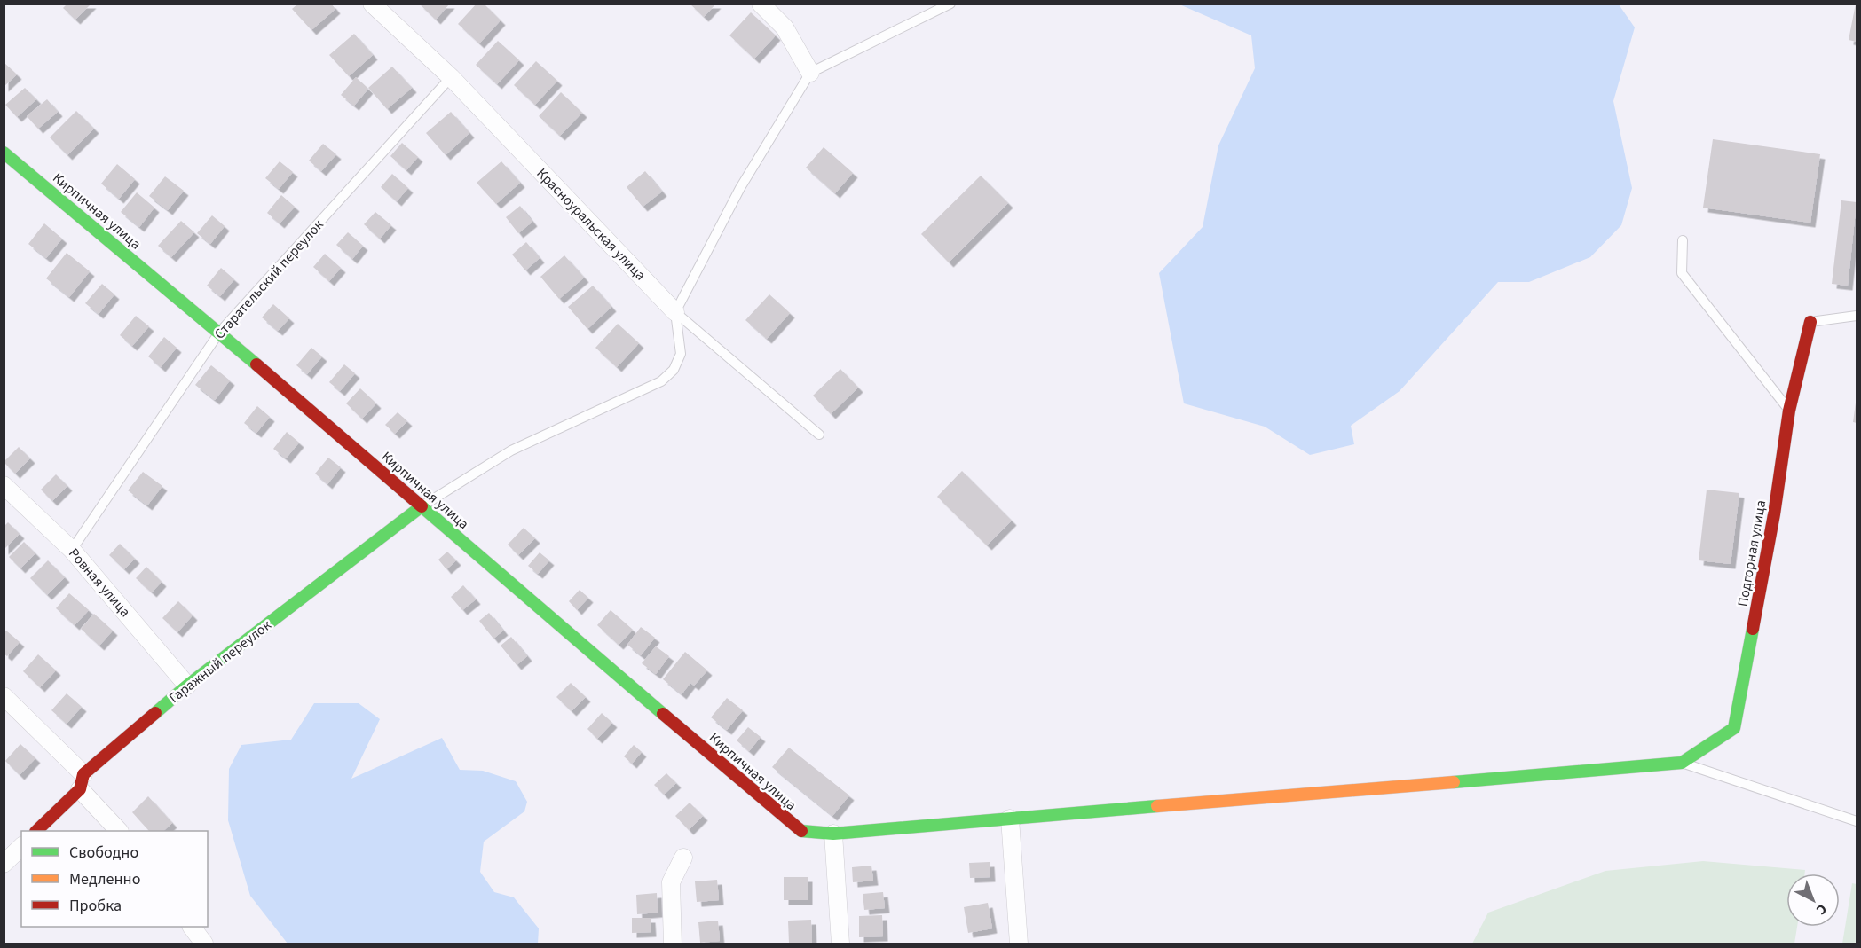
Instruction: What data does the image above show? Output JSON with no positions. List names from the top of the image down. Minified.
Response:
{"streets":{"street":["Кирпичная улица","Красноуральская улица","Подгорная улица","Ровная улица","Гаражный переулок"],"lane":["Старательский переулок"]},"crossings":[["Кирпичная улица","Старательский переулок"],["Кирпичная улица","Подгорная улица"],["Кирпичная улица","Гаражный переулок"],["Красноуральская улица","Старательский переулок"],["Старательский переулок","Ровная улица"],["Ровная улица","Гаражный переулок"]],"legend":["Свободно","Медленно","Пробка"],"north":"bottom right"}
